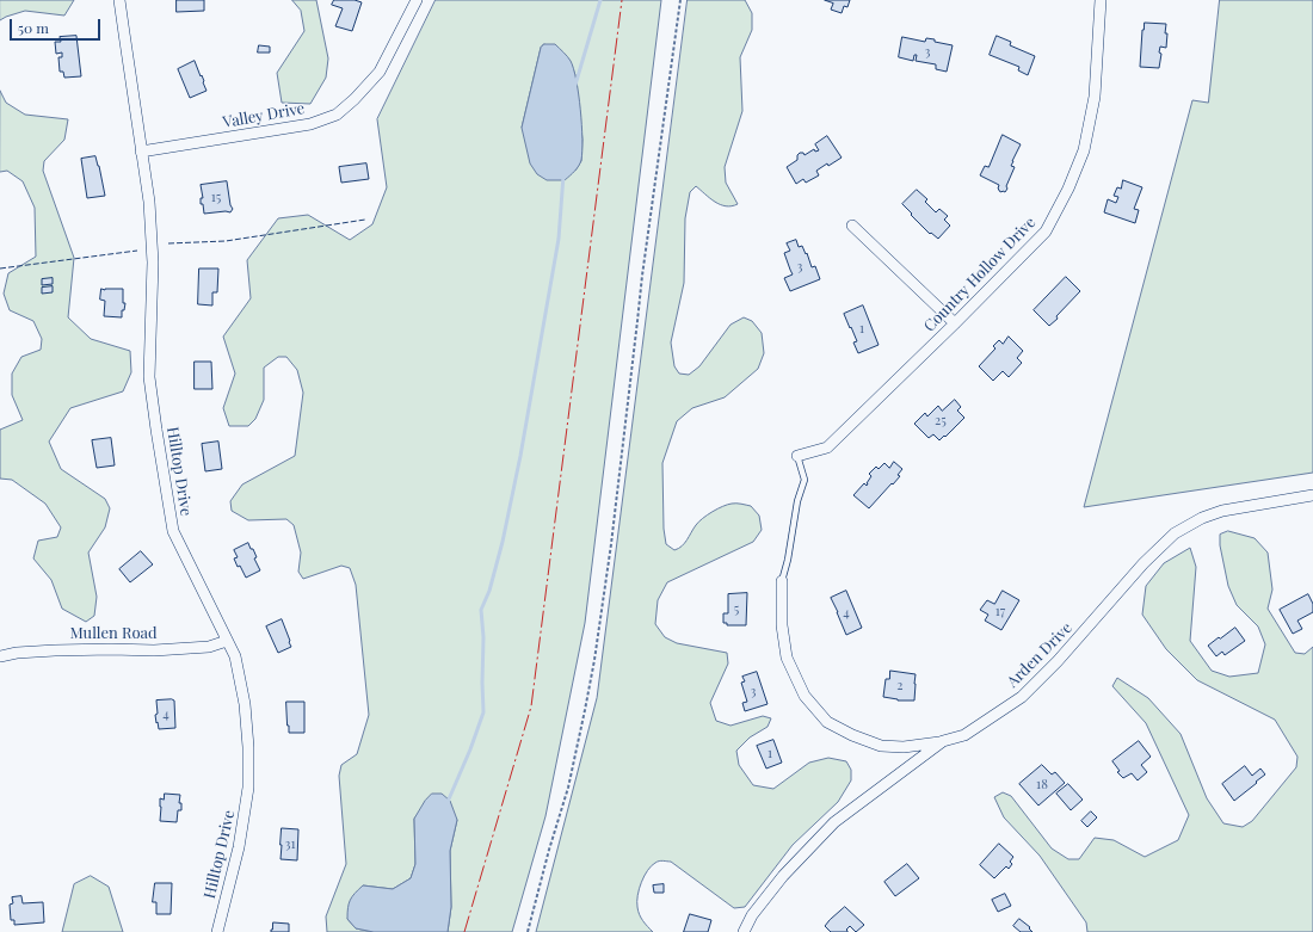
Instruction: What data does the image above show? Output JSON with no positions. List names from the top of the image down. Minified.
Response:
{"streets":{"street":["Valley Drive","Country Hollow Drive","Hilltop Drive","Mullen Road","Arden Drive"]},"crossings":[["Valley Drive","Hilltop Drive"],["Hilltop Drive","Mullen Road"]],"house_numbers":["3","15","3","1","25","5","17","4","2","3","4","1","18","31"],"scale_bar":"50 m"}
